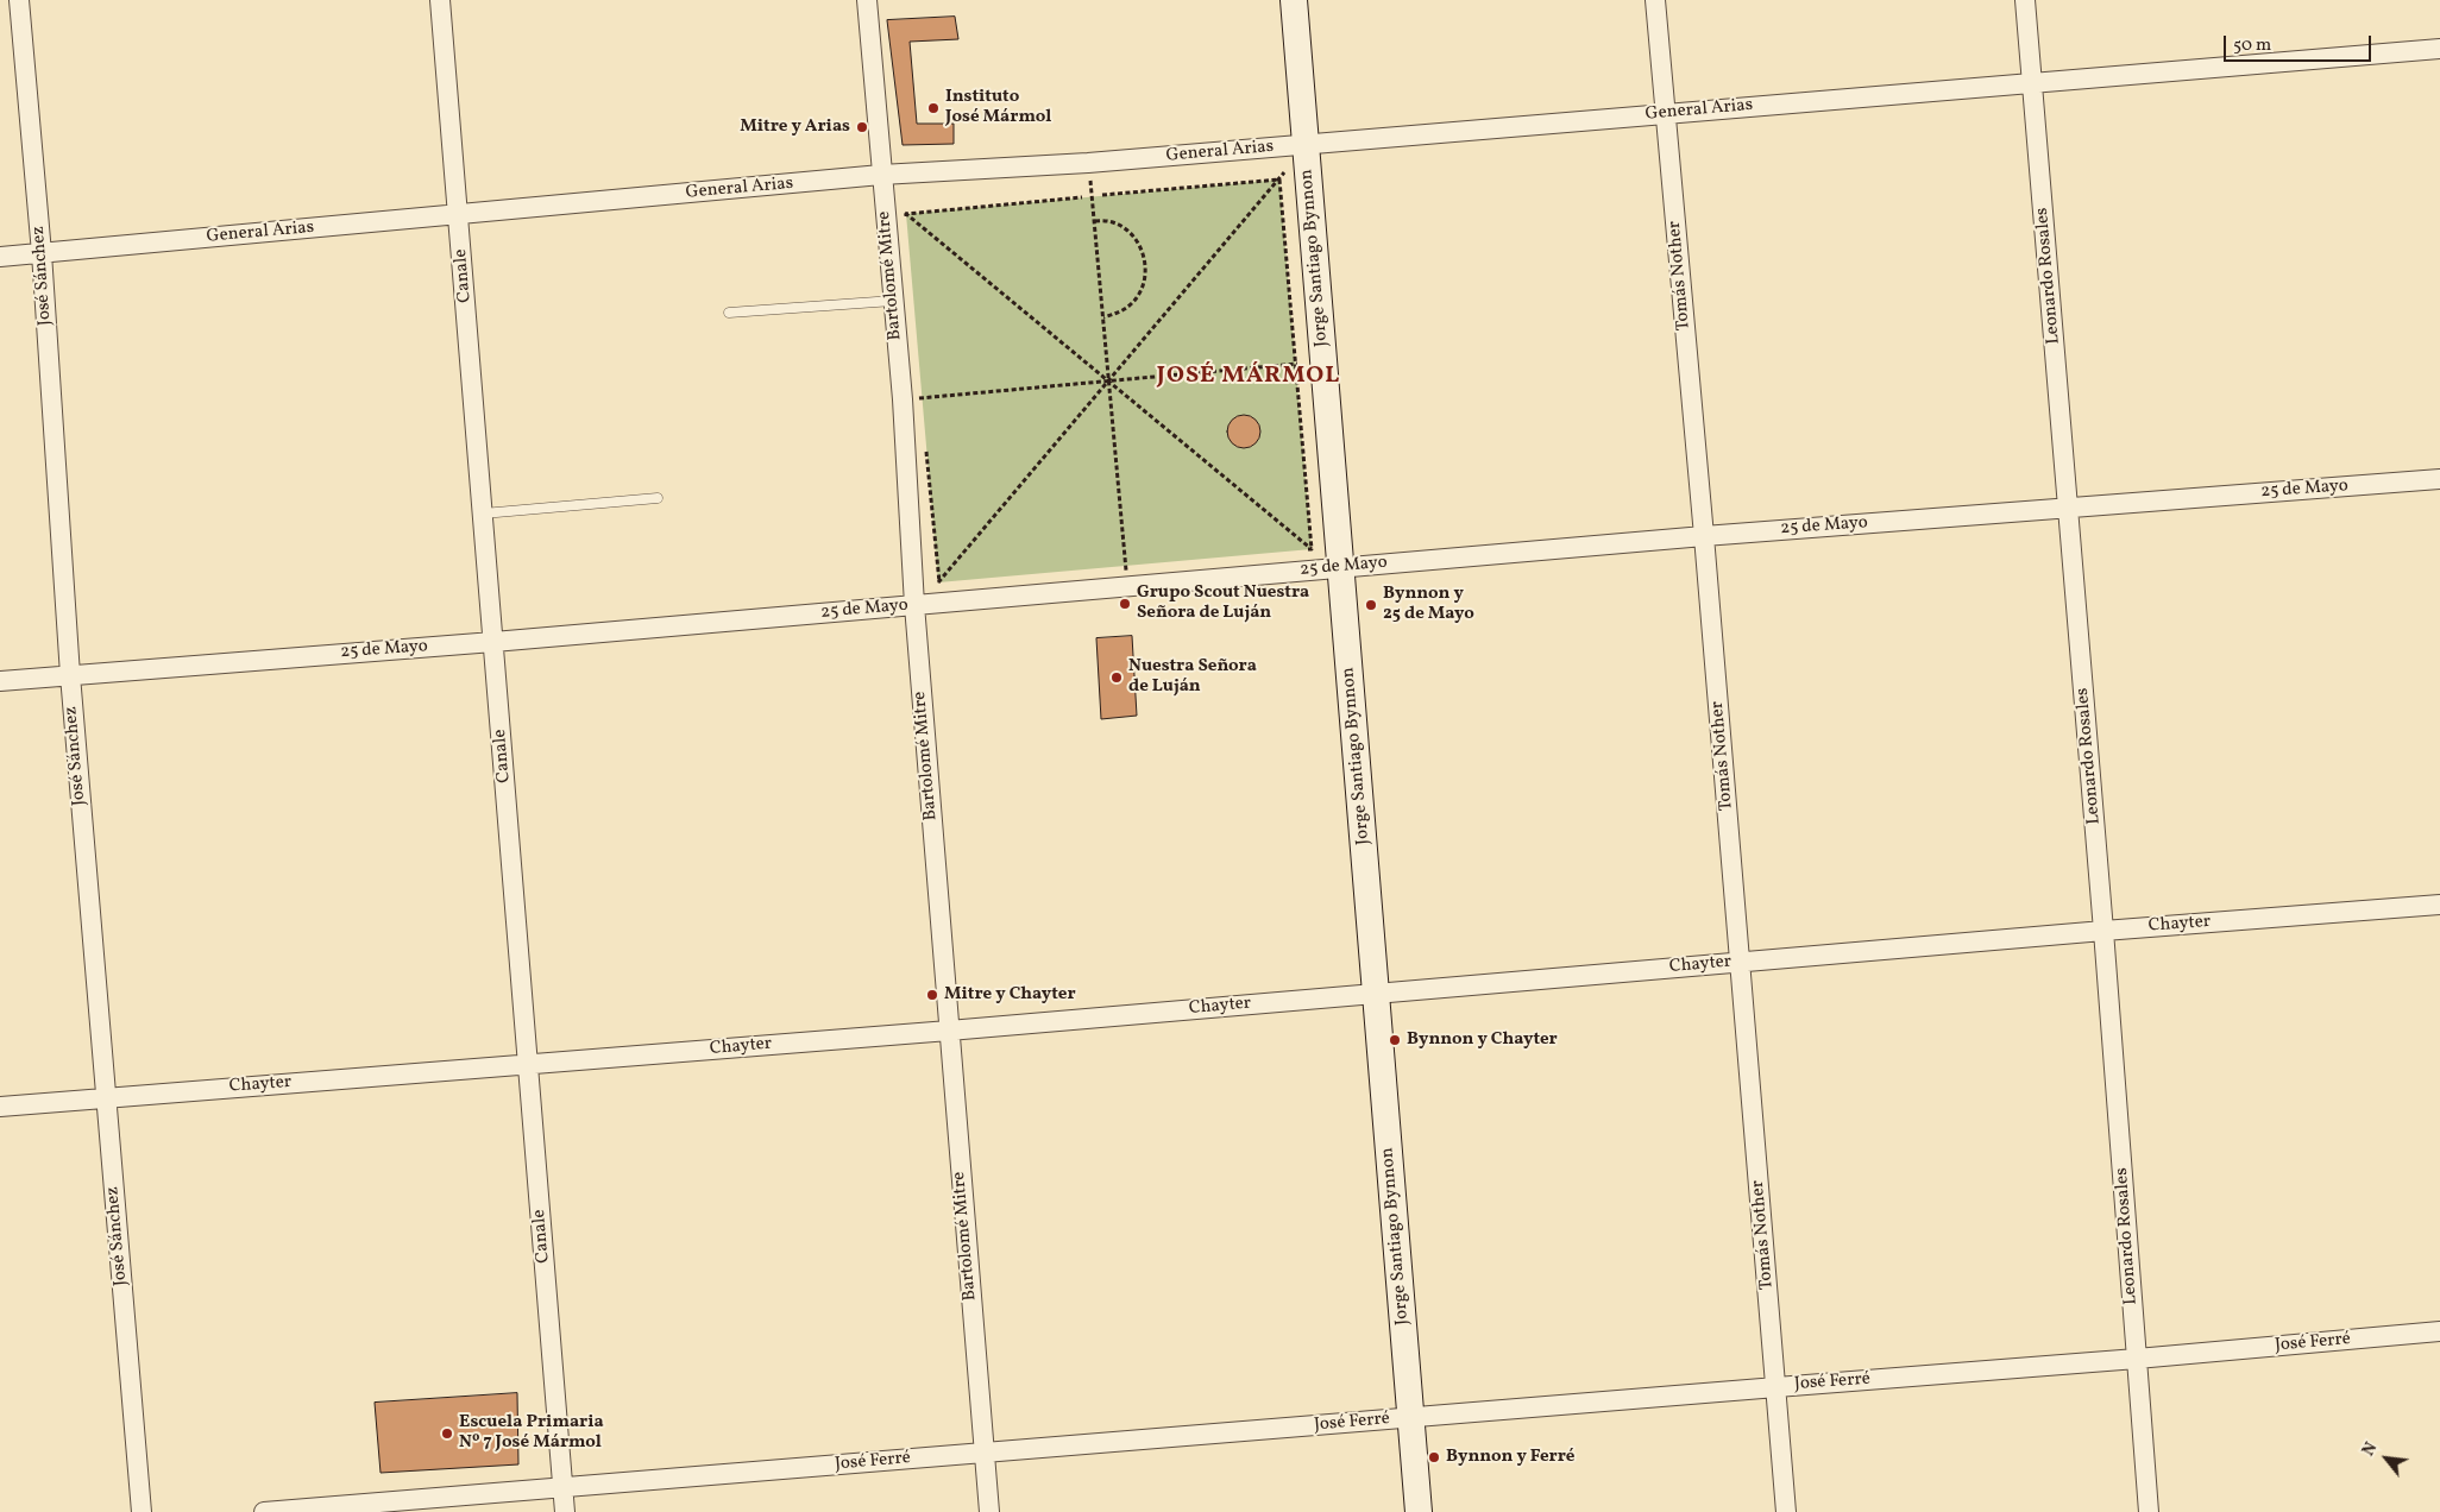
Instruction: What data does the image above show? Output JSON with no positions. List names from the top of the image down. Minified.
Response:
{"streets":{"street":["General Arias","Jorge Santiago Bynnon","José Sánchez","Canale","Bartolomé Mitre","Tomás Nother","Leonardo Rosales","25 de Mayo","Chayter","José Ferré"]},"crossings":[["General Arias","Jorge Santiago Bynnon"],["General Arias","José Sánchez"],["General Arias","Canale"],["General Arias","Bartolomé Mitre"],["General Arias","Tomás Nother"],["General Arias","Leonardo Rosales"],["Jorge Santiago Bynnon","25 de Mayo"],["Jorge Santiago Bynnon","Chayter"],["Jorge Santiago Bynnon","José Ferré"],["José Sánchez","25 de Mayo"],["José Sánchez","Chayter"],["Canale","25 de Mayo"],["Canale","Chayter"],["Canale","José Ferré"],["Bartolomé Mitre","25 de Mayo"],["Bartolomé Mitre","Chayter"],["Bartolomé Mitre","José Ferré"],["Tomás Nother","25 de Mayo"],["Tomás Nother","Chayter"],["Tomás Nother","José Ferré"],["Leonardo Rosales","25 de Mayo"],["Leonardo Rosales","Chayter"],["Leonardo Rosales","José Ferré"]],"districts":["JOSÉ MÁRMOL"],"places":["Instituto José Mármol","Mitre y Arias","Grupo Scout Nuestra Señora de Luján","Bynnon y 25 de Mayo","Nuestra Señora de Luján","Mitre y Chayter","Bynnon y Chayter","Escuela Primaria Nº 7 José Mármol","Bynnon y Ferré"],"scale_bar":"50 m","north":"top left"}
